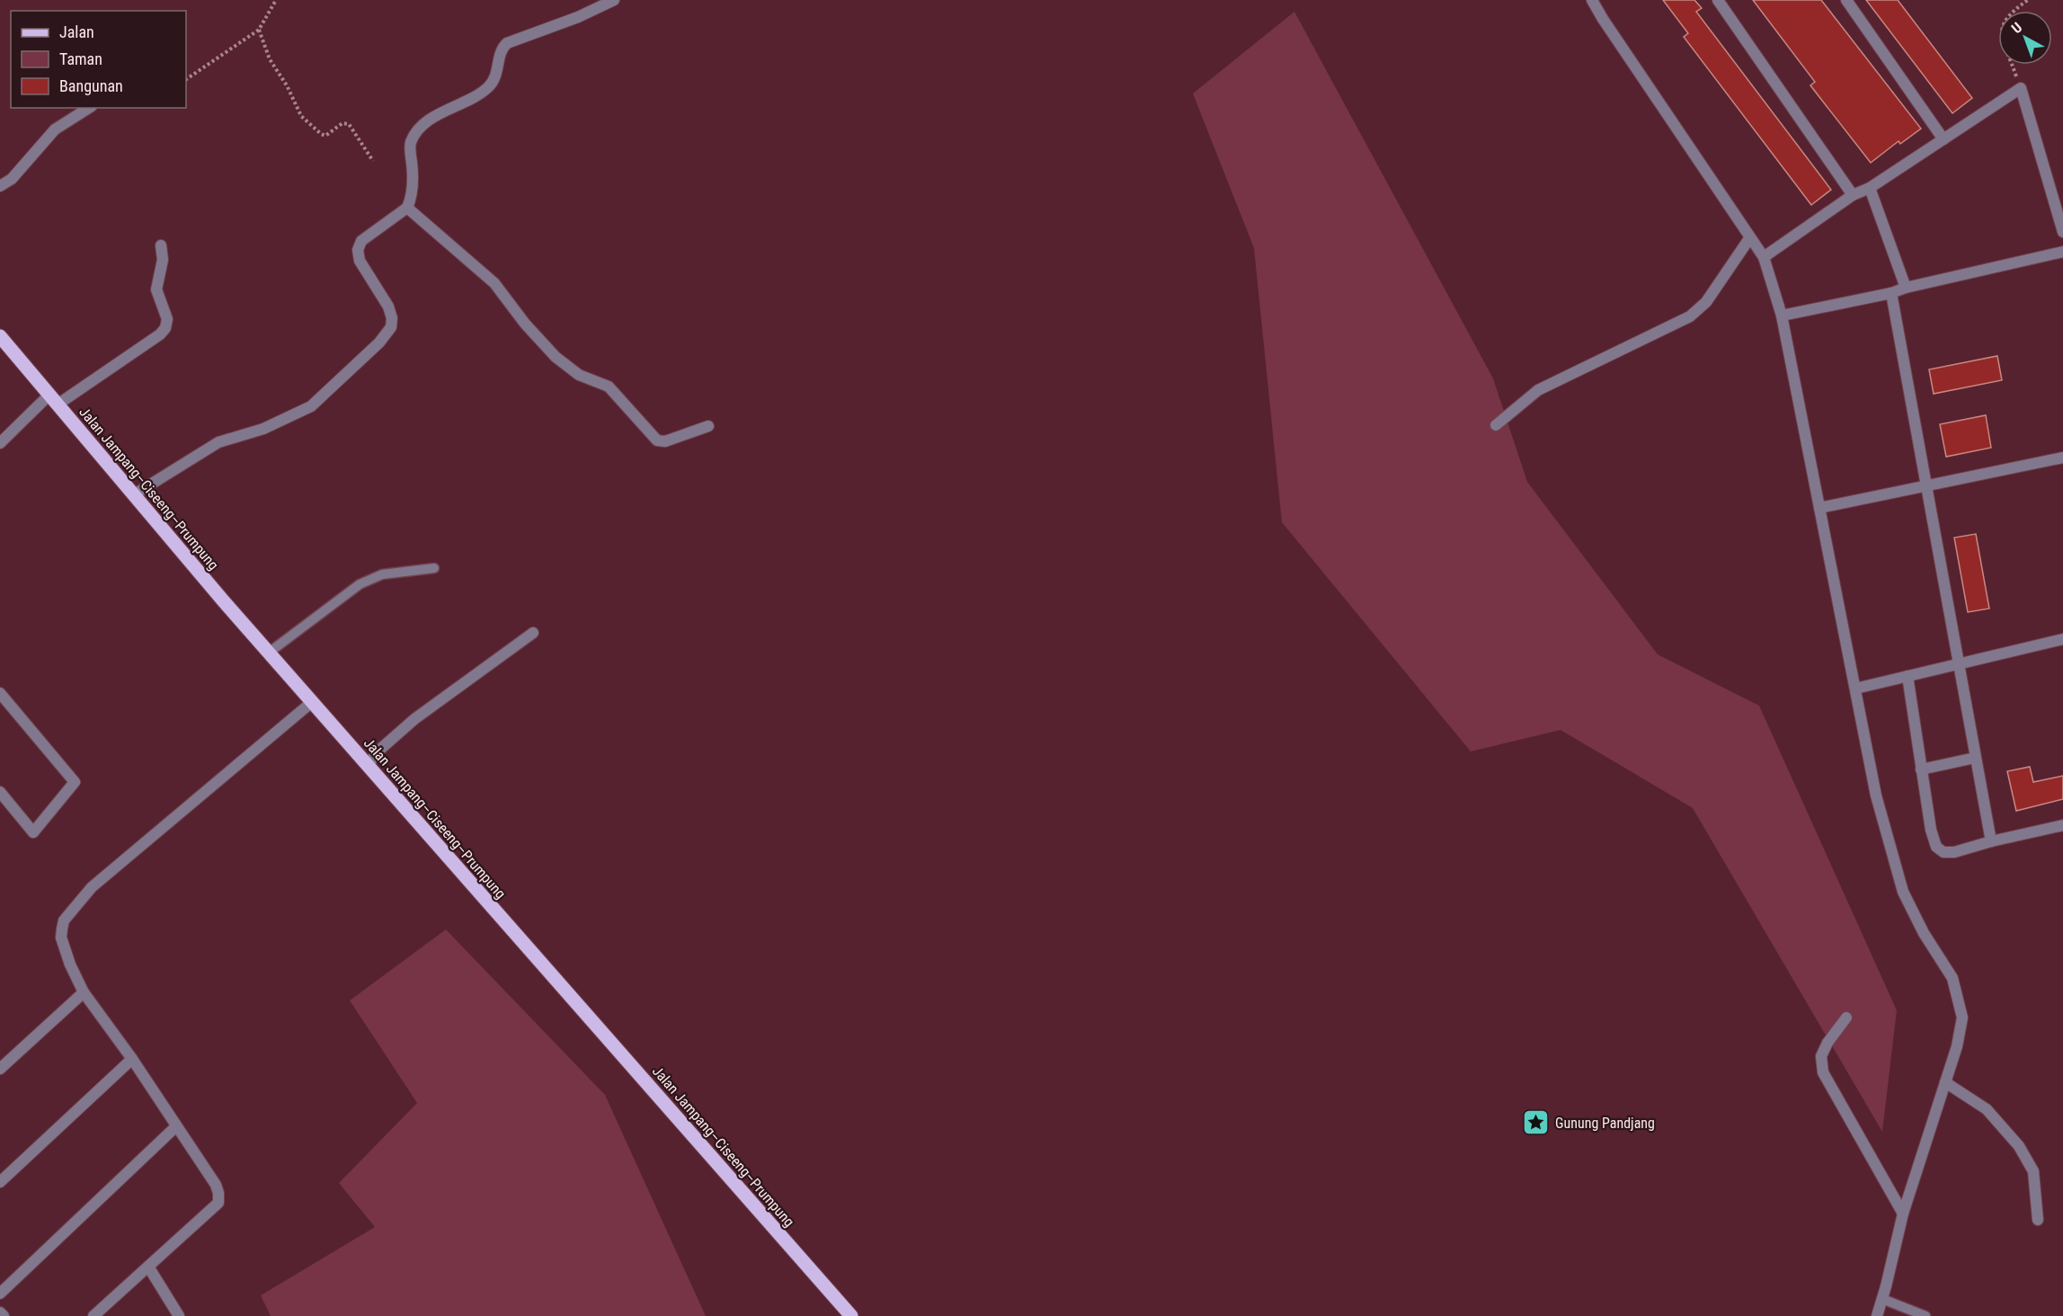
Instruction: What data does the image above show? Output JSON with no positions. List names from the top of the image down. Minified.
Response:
{"streets":{"main road":["Jalan Jampang–Ciseeng–Prumpung"]},"places":{"place":["Gunung Pandjang"]},"legend":["Jalan","Taman","Bangunan"],"north":"top left"}
